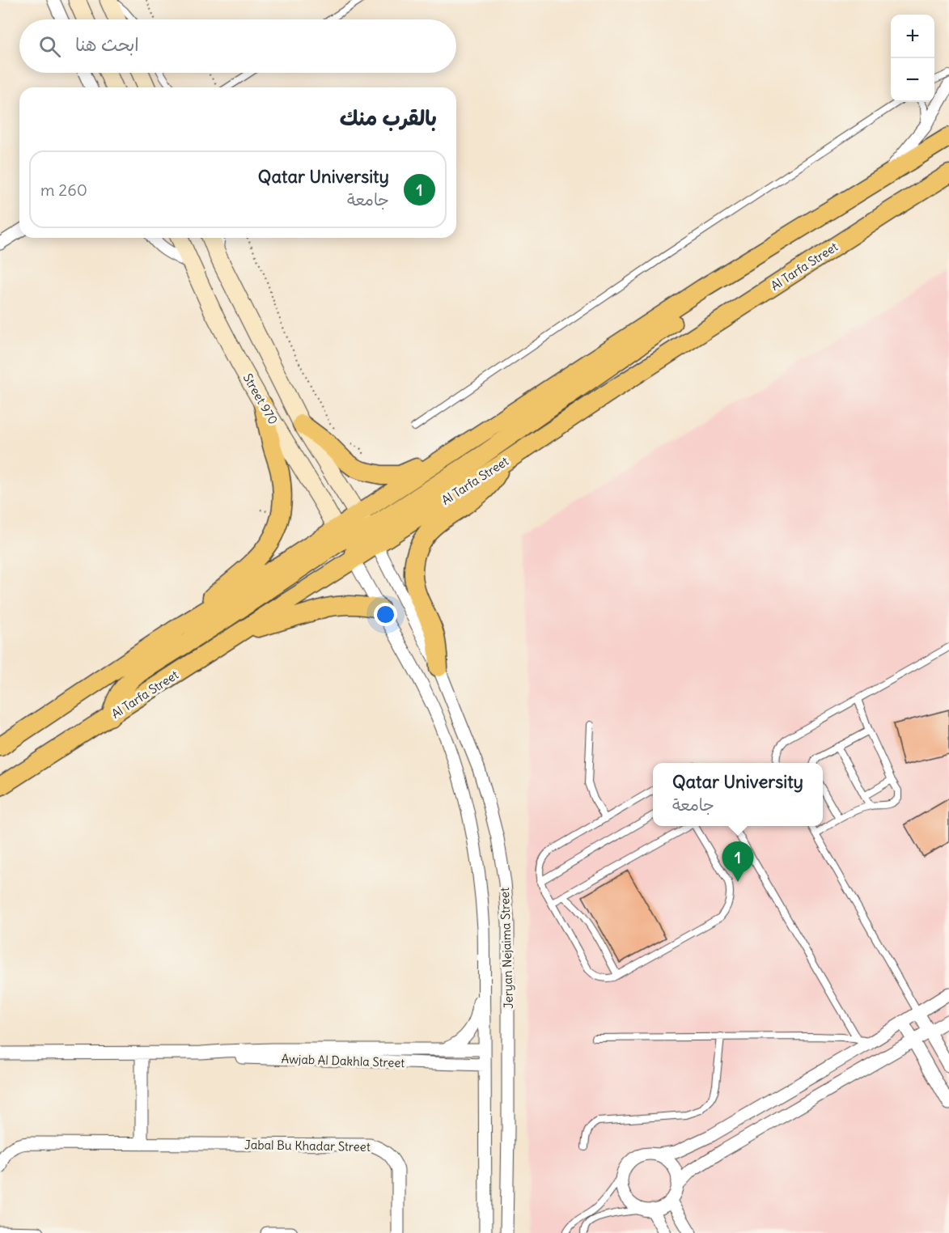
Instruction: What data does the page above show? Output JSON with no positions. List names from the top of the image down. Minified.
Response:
{"streets":{"main road":["Al Tarfa Street","Street 970"],"street":["Jeryan Nejaima Street","Awjab Al Dakhla Street","Jabal Bu Khadar Street"]},"crossings":[["Al Tarfa Street","Street 970"],["Al Tarfa Street","Jeryan Nejaima Street"],["Street 970","Jeryan Nejaima Street"],["Jeryan Nejaima Street","Awjab Al Dakhla Street"]],"page":{"map_buttons":["+","−"],"search":"ابحث هنا","heading":"بالقرب منك","list":[{"mark":"1","name":"Qatar University","note":"جامعة","value":"260 m"}],"popup":["Qatar University","جامعة"],"pins":"1"}}
